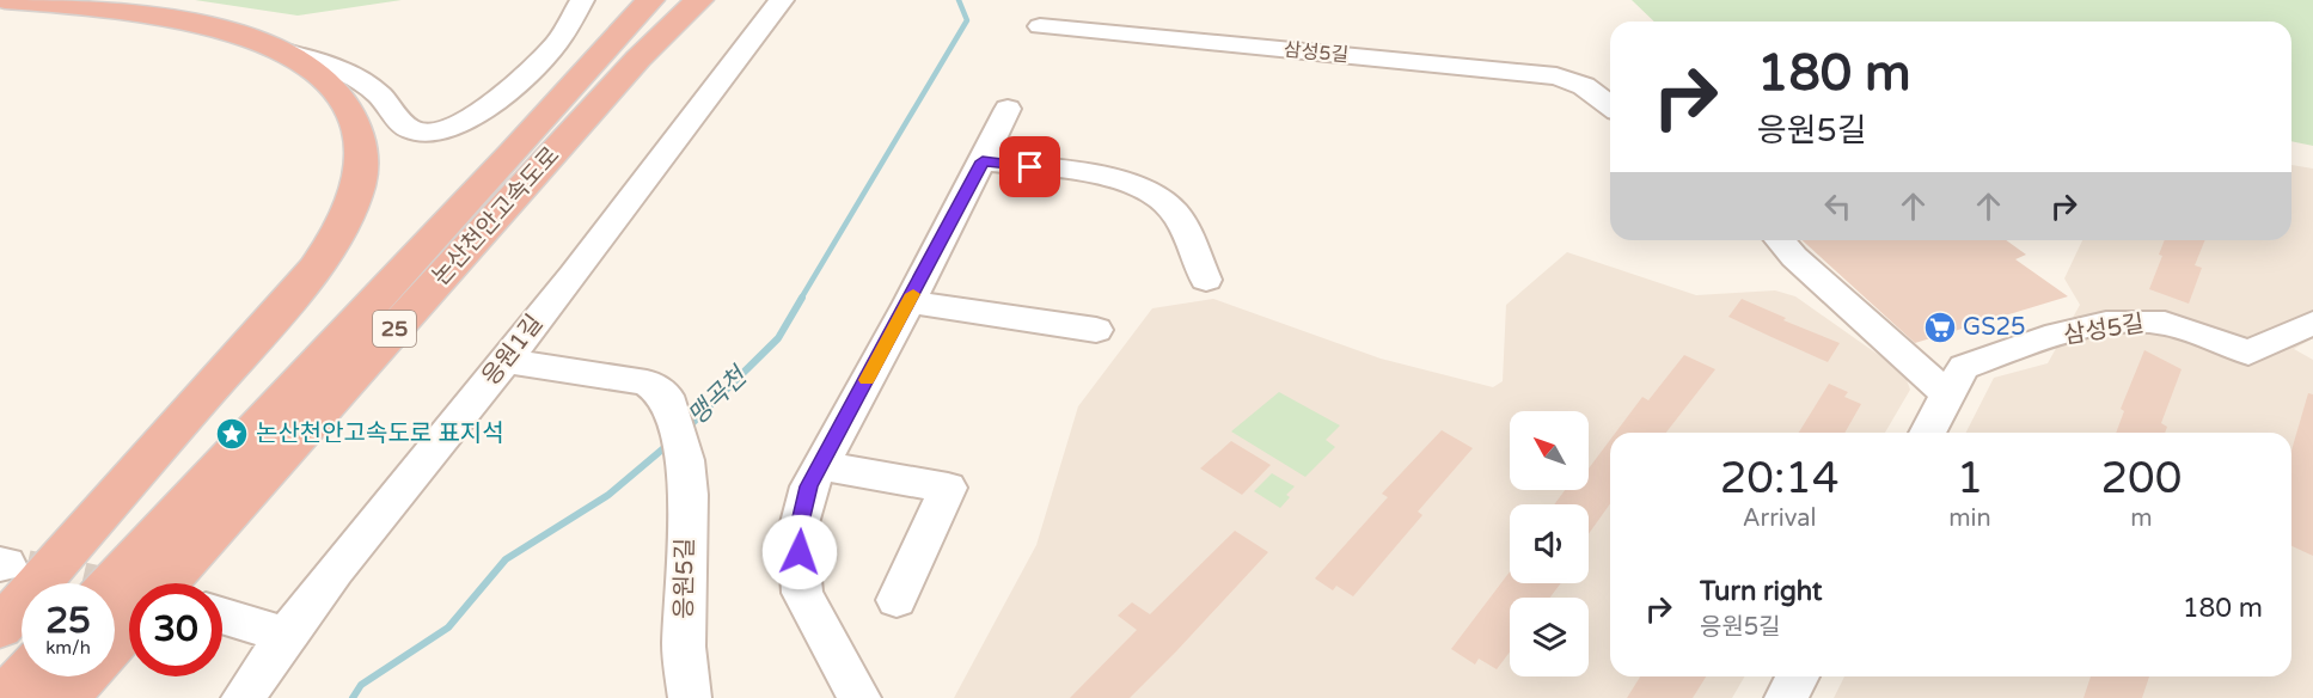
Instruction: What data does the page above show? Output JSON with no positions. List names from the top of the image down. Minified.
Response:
{"streets":{"highway":["논산천안고속도로","25"],"street":["삼성5길","응원1길","응원5길"]},"crossings":[["응원1길","응원5길"]],"water":["맹곡천"],"places":{"supermarket":["GS25"],"place":["논산천안고속도로 표지석"]},"north":"top left","page":{"turn":["180 m","응원5길"],"eta":["20:14","Arrival","1","min","200","m"],"list":[{"name":"Turn right","note":"응원5길","value":"180 m"}],"speed":"25 km/h","limit":"30"}}
